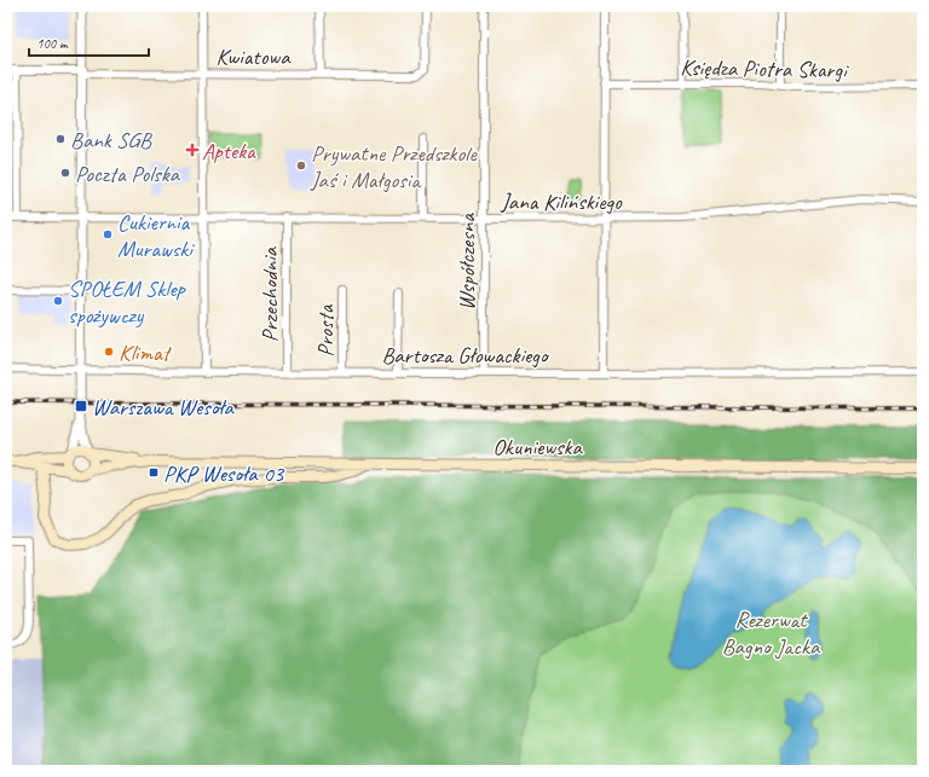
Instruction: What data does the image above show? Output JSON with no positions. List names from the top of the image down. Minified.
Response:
{"streets":{"main road":["Okuniewska"],"street":["Kwiatowa","Księdza Piotra Skargi","Jana Kilińskiego","Współczesna","Przechodnia","Prosta","Bartosza Głowackiego"]},"crossings":[["Jana Kilińskiego","Współczesna"],["Jana Kilińskiego","Przechodnia"],["Współczesna","Bartosza Głowackiego"],["Przechodnia","Bartosza Głowackiego"],["Prosta","Bartosza Głowackiego"]],"parks":["Rezerwat Bagno Jacka"],"places":{"other":["Bank SGB","Prywatne Przedszkole Jaś i Małgosia","Poczta Polska","Cukiernia Murawski","SPOŁEM Sklep spożywczy","Klimat"],"health":["Apteka"],"transit":["Warszawa Wesoła","PKP Wesoła 03"]},"scale_bar":"100 m"}
